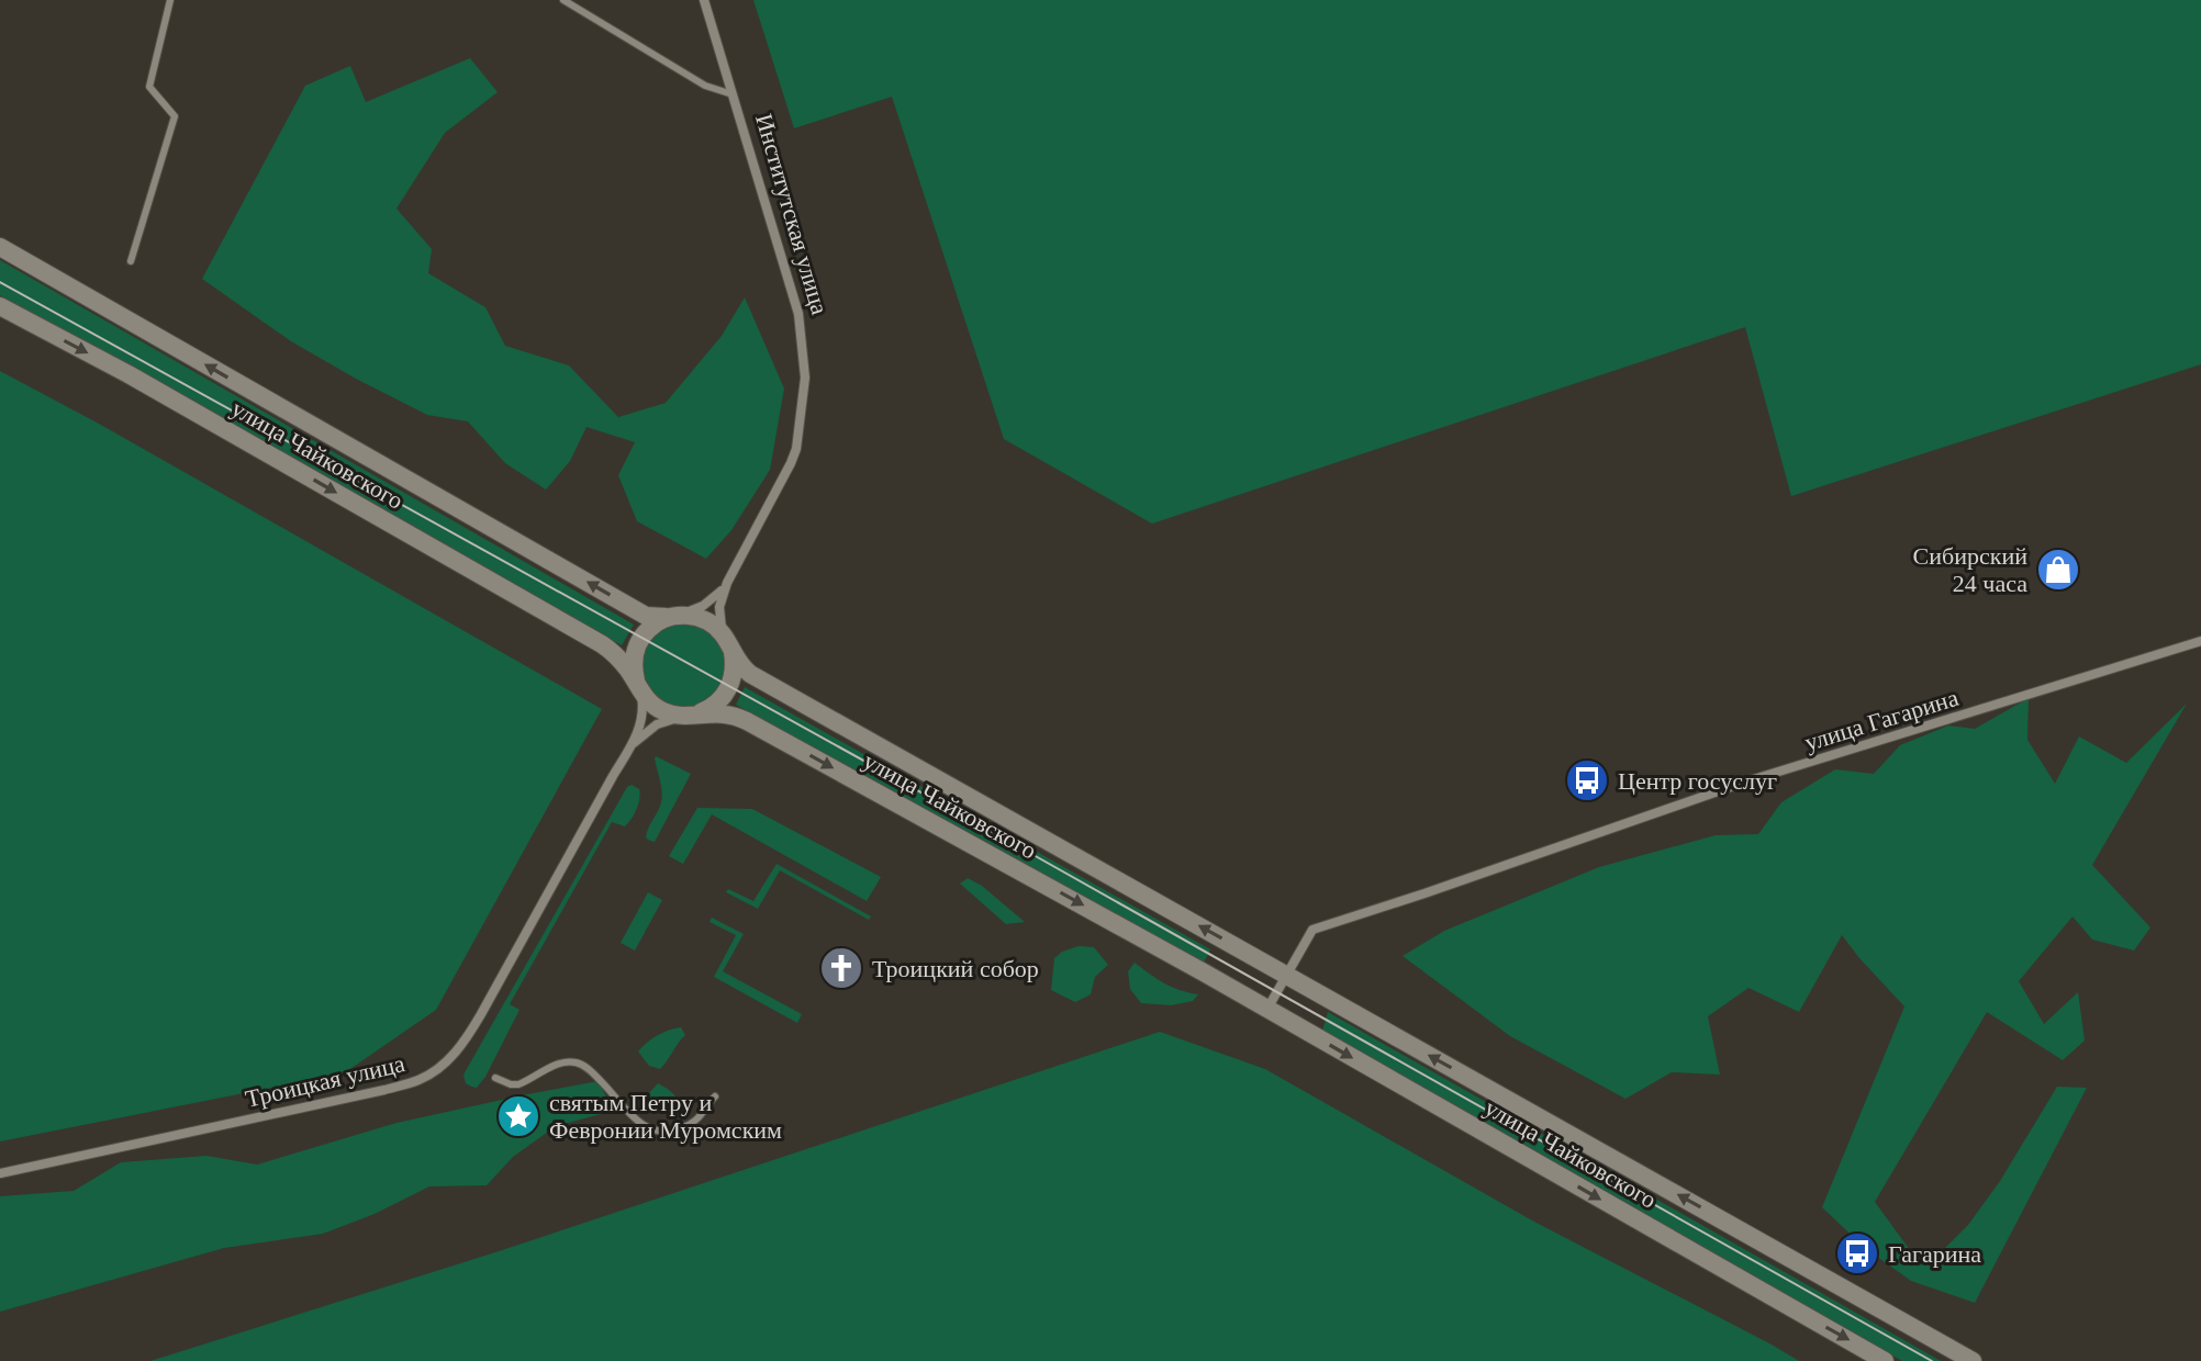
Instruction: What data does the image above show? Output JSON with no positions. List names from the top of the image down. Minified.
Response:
{"streets":{"main road":["улица Чайковского"],"street":["Институтская улица","улица Гагарина","Троицкая улица"]},"crossings":[["Институтская улица","улица Чайковского"],["улица Чайковского","улица Гагарина"]],"places":{"shop":["Сибирский 24 часа"],"bus stop":["Центр госуслуг","Гагарина"],"church":["Троицкий собор"],"place":["святым Петру и Февронии Муромским"]}}
